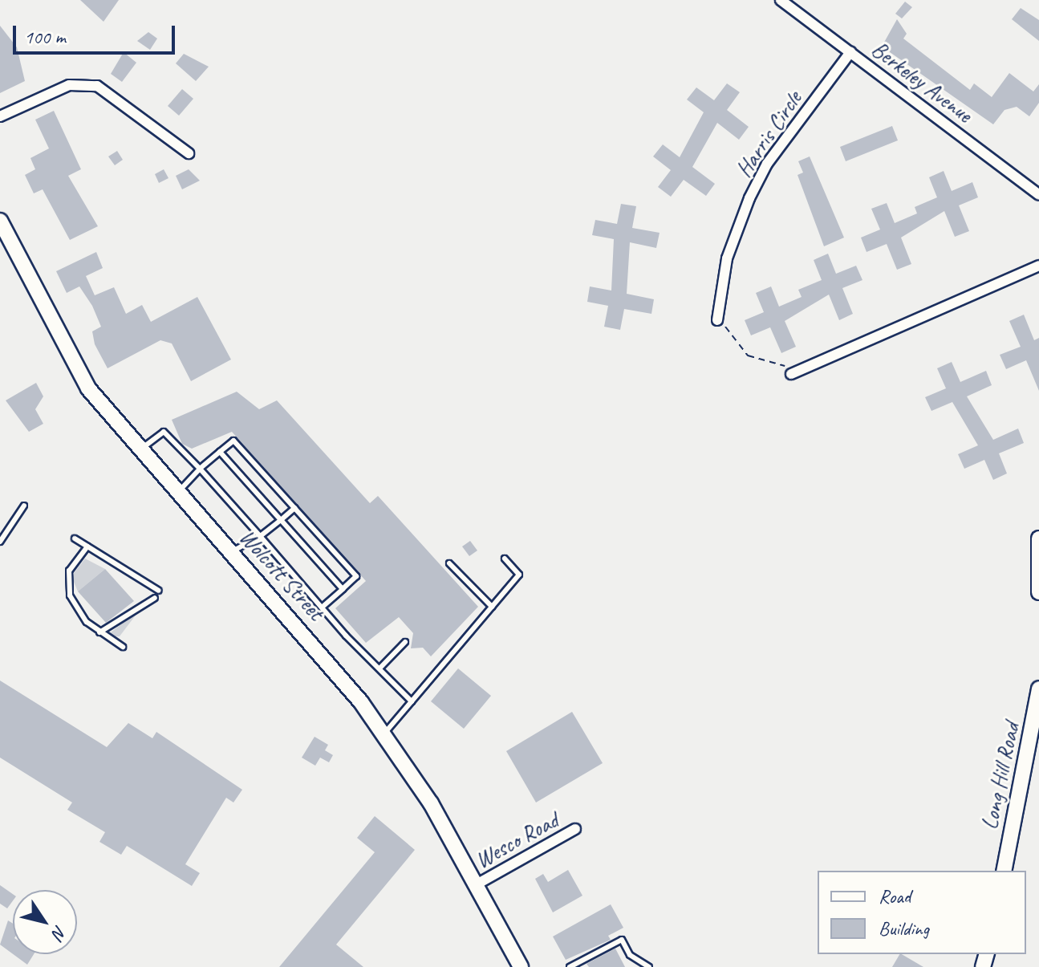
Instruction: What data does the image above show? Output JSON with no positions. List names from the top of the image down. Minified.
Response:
{"streets":{"main road":["Wolcott Street","Long Hill Road"],"street":["Berkeley Avenue","Harris Circle","Wesco Road"]},"crossings":[["Berkeley Avenue","Harris Circle"],["Wolcott Street","Wesco Road"]],"legend":["Road","Building"],"scale_bar":"100 m","north":"bottom right"}
